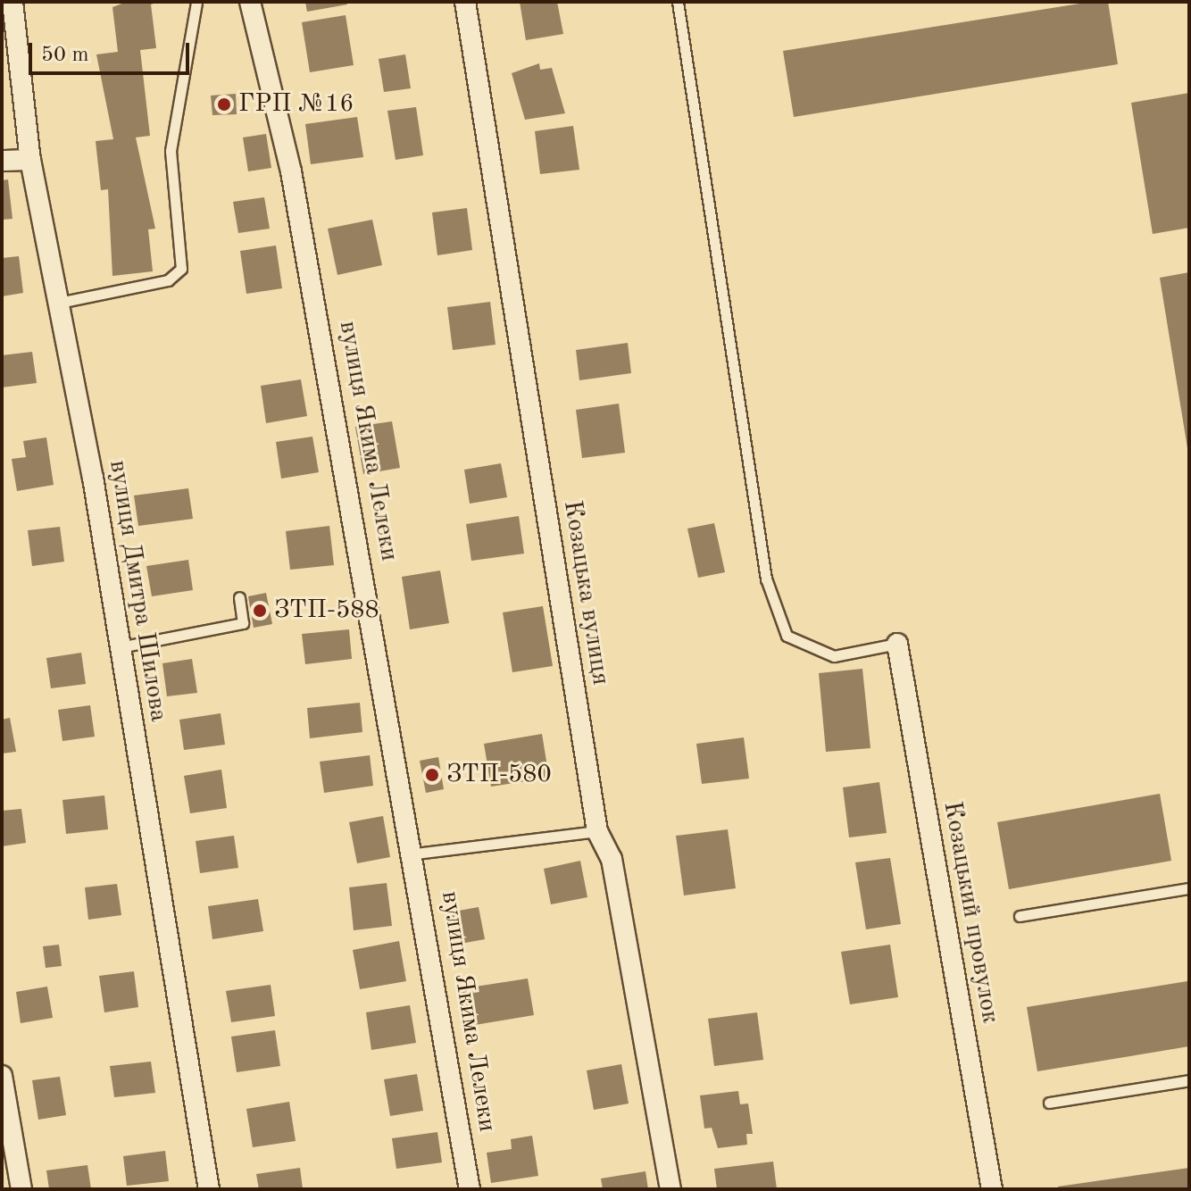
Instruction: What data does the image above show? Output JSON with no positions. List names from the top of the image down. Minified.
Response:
{"streets":{"street":["вулиця Якима Лелеки","вулиця Дмитра Шилова","Козацька вулиця","Козацький провулок"]},"places":["ГРП №16","ЗТП-588","ЗТП-580"],"scale_bar":"50 m"}
